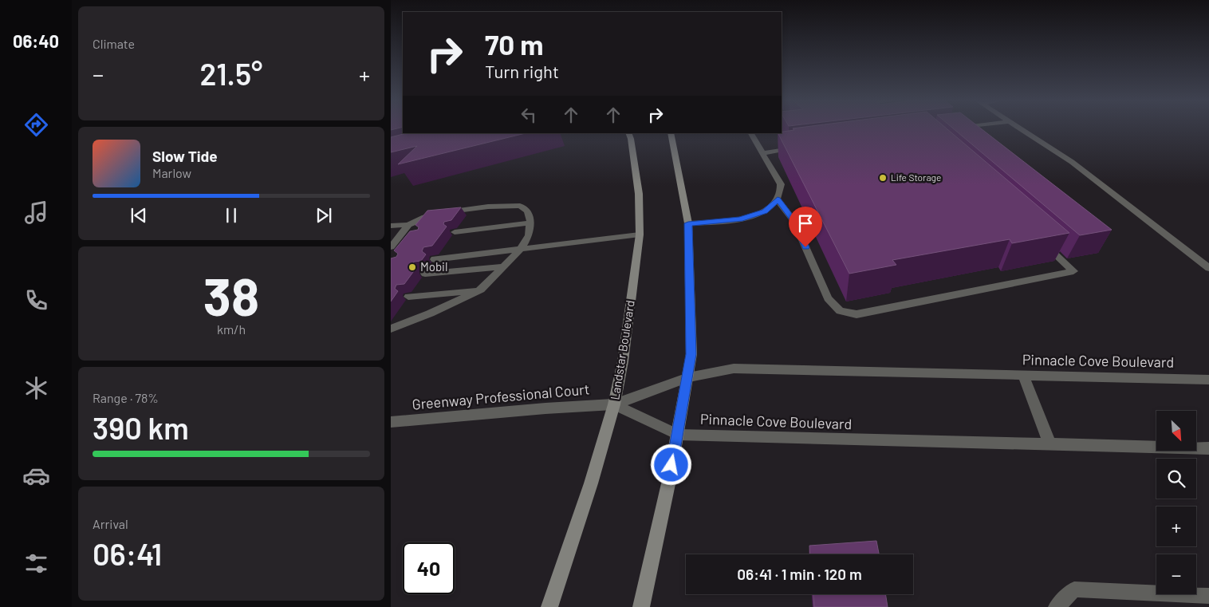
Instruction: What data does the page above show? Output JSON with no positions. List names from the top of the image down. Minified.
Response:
{"streets":{"street":["Landstar Boulevard","Pinnacle Cove Boulevard","Greenway Professional Court"]},"crossings":[["Landstar Boulevard","Pinnacle Cove Boulevard"],["Landstar Boulevard","Greenway Professional Court"],["Pinnacle Cove Boulevard","Greenway Professional Court"]],"places":["Life Storage","Mobil"],"north":"bottom right","page":{"tabs":"06:40","tile":["Climate",["38","km/h"],["Range · 78%","390 km"],["Arrival","06:41"]],"turn":["70 m","Turn right"],"heat":["−","21.5°","+"],"song":["Slow Tide","Marlow"],"map_buttons":["+","−"],"limit":"40","trip":"06:41 · 1 min · 120 m"}}
